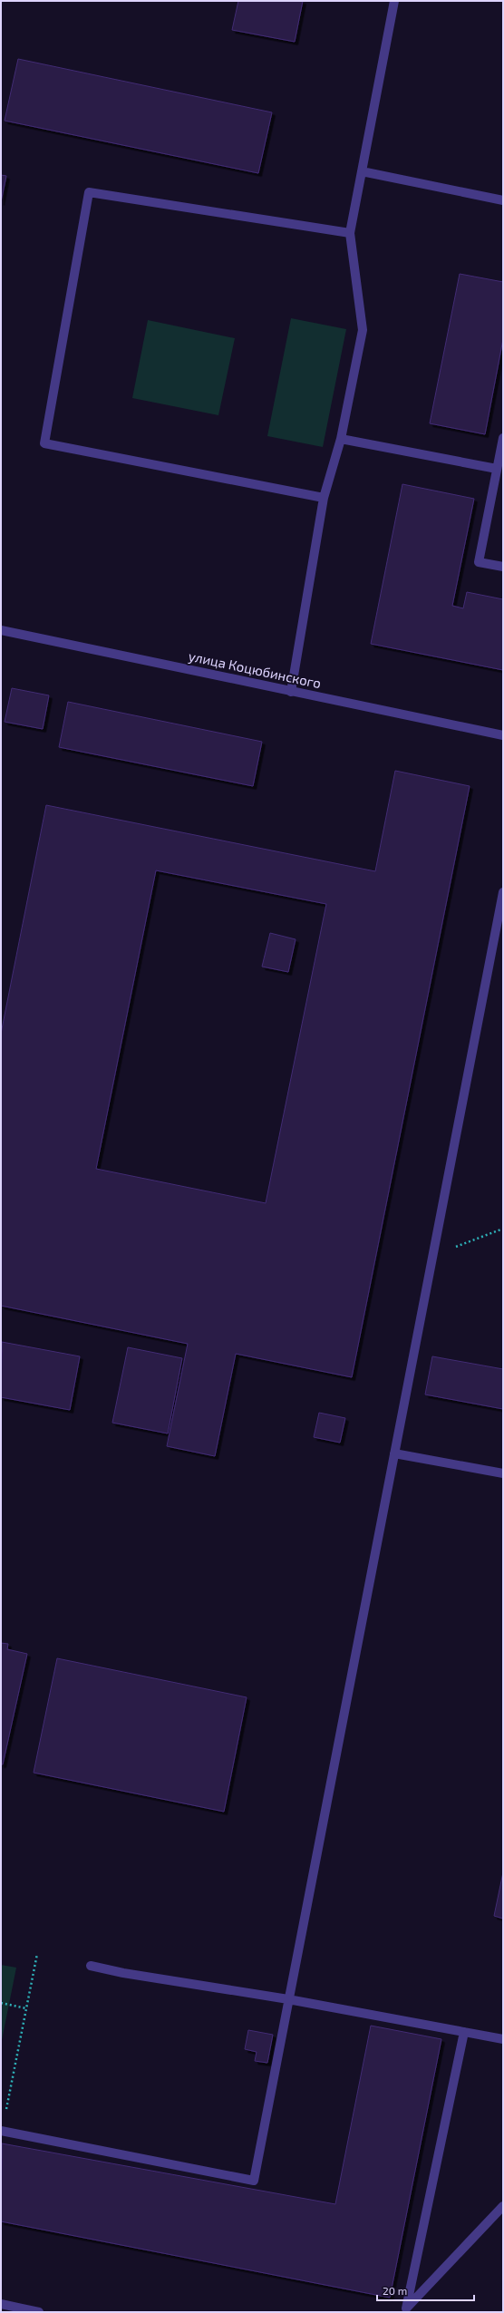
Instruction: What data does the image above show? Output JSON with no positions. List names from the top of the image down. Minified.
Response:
{"streets":{"street":["улица Коцюбинского"]},"scale_bar":"20 m"}
